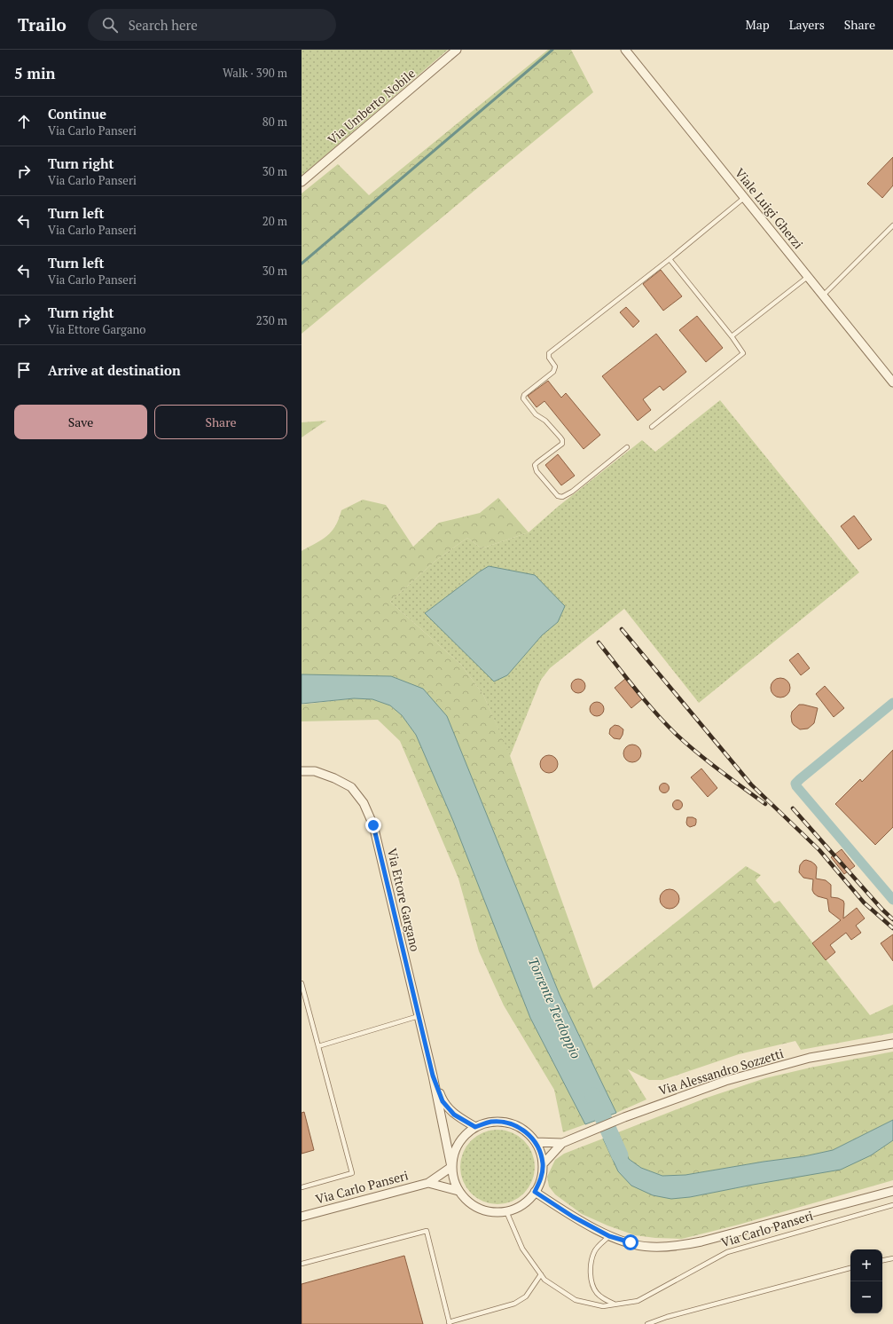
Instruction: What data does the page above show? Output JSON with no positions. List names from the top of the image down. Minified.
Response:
{"streets":{"street":["Via Umberto Nobile","Viale Luigi Gherzi","Via Ettore Gargano","Via Alessandro Sozzetti","Via Carlo Panseri"]},"crossings":[["Via Ettore Gargano","Via Alessandro Sozzetti"],["Via Ettore Gargano","Via Carlo Panseri"],["Via Alessandro Sozzetti","Via Carlo Panseri"]],"water":["Torrente Terdoppio"],"page":{"header":"Trailo","search":"Search here","nav":["Map","Layers","Share"],"heading":["5 min","Walk · 390 m"],"list":[["Continue","Via Carlo Panseri","80 m"],["Turn right","Via Carlo Panseri","30 m"],["Turn left","Via Carlo Panseri","20 m"],["Turn left","Via Carlo Panseri","30 m"],["Turn right","Via Ettore Gargano","230 m"],"Arrive at destination"],"buttons":["Save","Share"],"map_buttons":["+","−"]}}
